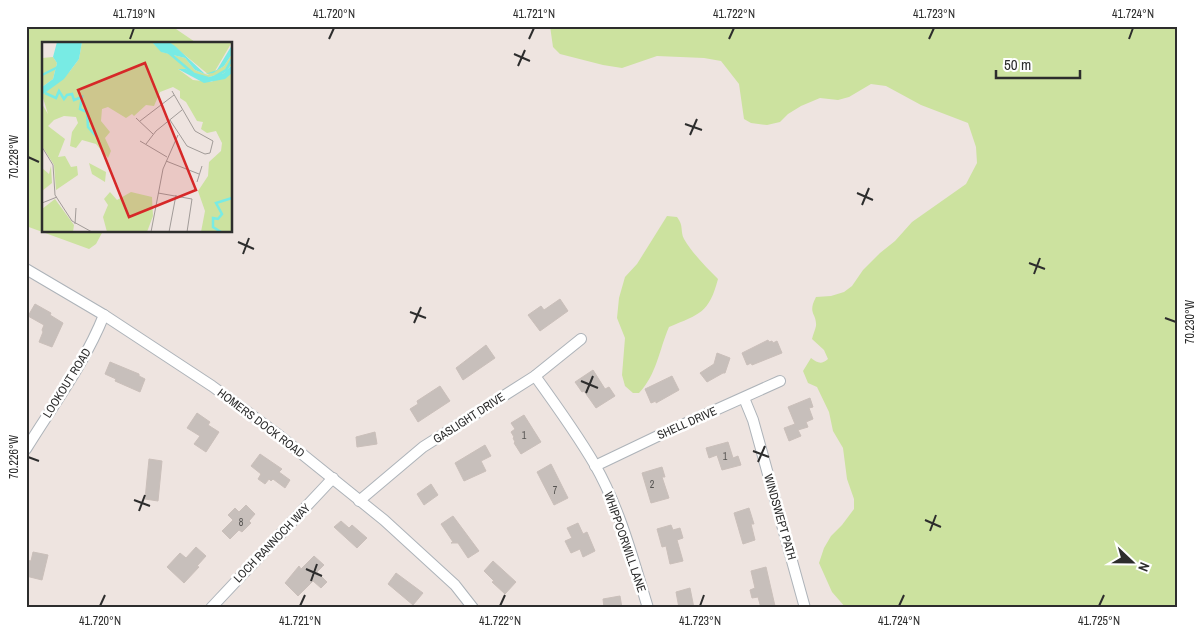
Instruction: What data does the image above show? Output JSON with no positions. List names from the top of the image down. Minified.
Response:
{"streets":{"street":["LOOKOUT ROAD","GASLIGHT DRIVE","HOMERS DOCK ROAD","SHELL DRIVE","WINDSWEPT PATH","WHIPPOORWILL LANE","LOCH RANNOCH WAY"]},"crossings":[["LOOKOUT ROAD","HOMERS DOCK ROAD"],["GASLIGHT DRIVE","HOMERS DOCK ROAD"],["GASLIGHT DRIVE","WHIPPOORWILL LANE"],["HOMERS DOCK ROAD","LOCH RANNOCH WAY"],["SHELL DRIVE","WINDSWEPT PATH"],["SHELL DRIVE","WHIPPOORWILL LANE"]],"house_numbers":["1","1","2","7","8"],"scale_bar":"50 m","north":"right","coordinates":["41.719°N","41.720°N","41.721°N","41.722°N","41.723°N","41.724°N","70.228°W","70.230°W","70.226°W","41.725°N"]}
